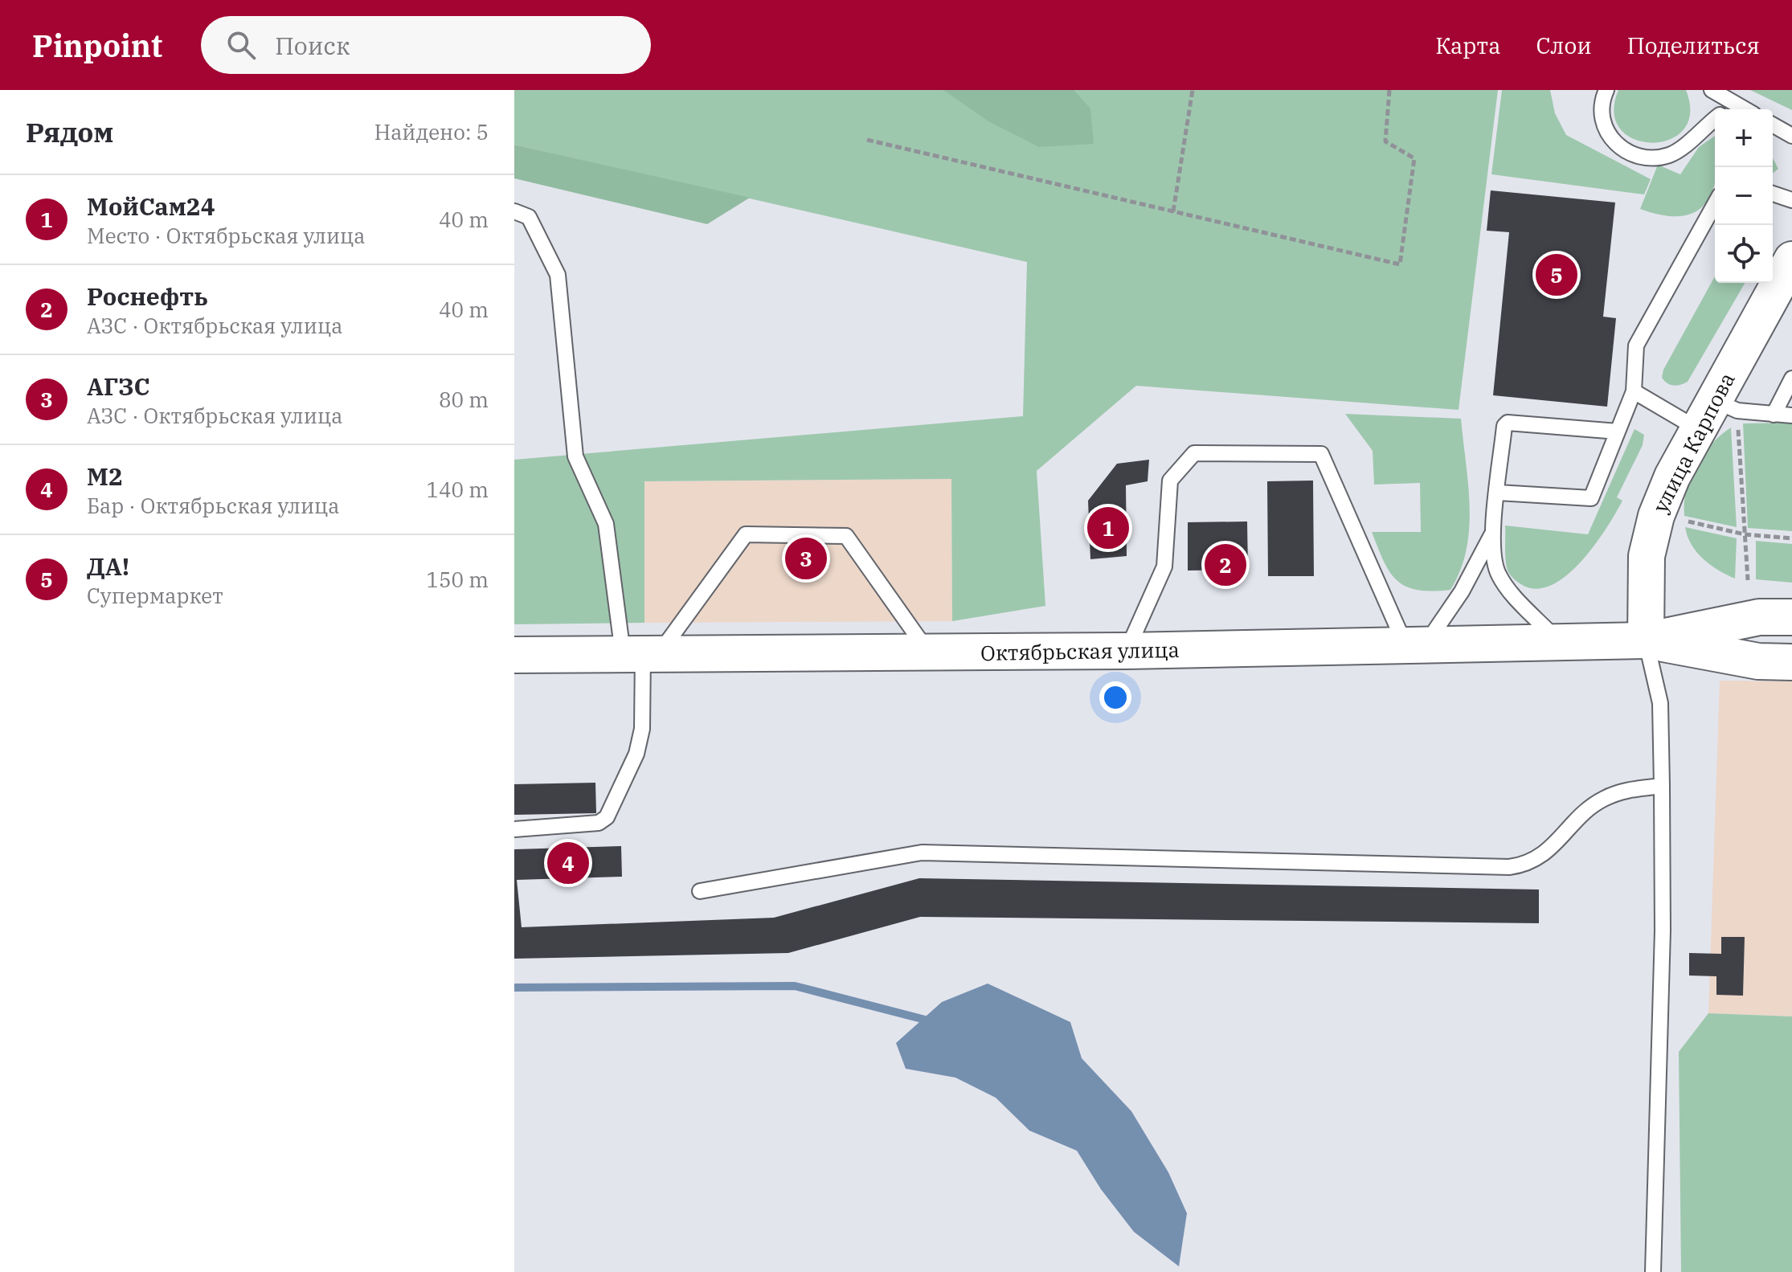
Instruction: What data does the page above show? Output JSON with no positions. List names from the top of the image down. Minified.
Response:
{"streets":{"main road":["улица Карпова","Октябрьская улица"]},"crossings":[["улица Карпова","Октябрьская улица"]],"page":{"header":"Pinpoint","search":"Поиск","nav":["Карта","Слои","Поделиться"],"heading":["Рядом","Найдено: 5"],"map_buttons":["+","−"],"list":[{"mark":"1","name":"МойСам24","note":"Место · Октябрьская улица","value":"40 m"},{"mark":"2","name":"Роснефть","note":"АЗС · Октябрьская улица","value":"40 m"},{"mark":"3","name":"АГЗС","note":"АЗС · Октябрьская улица","value":"80 m"},{"mark":"4","name":"М2","note":"Бар · Октябрьская улица","value":"140 m"},{"mark":"5","name":"ДА!","note":"Супермаркет","value":"150 m"}],"pins":["5","1","3","2","4"]}}
